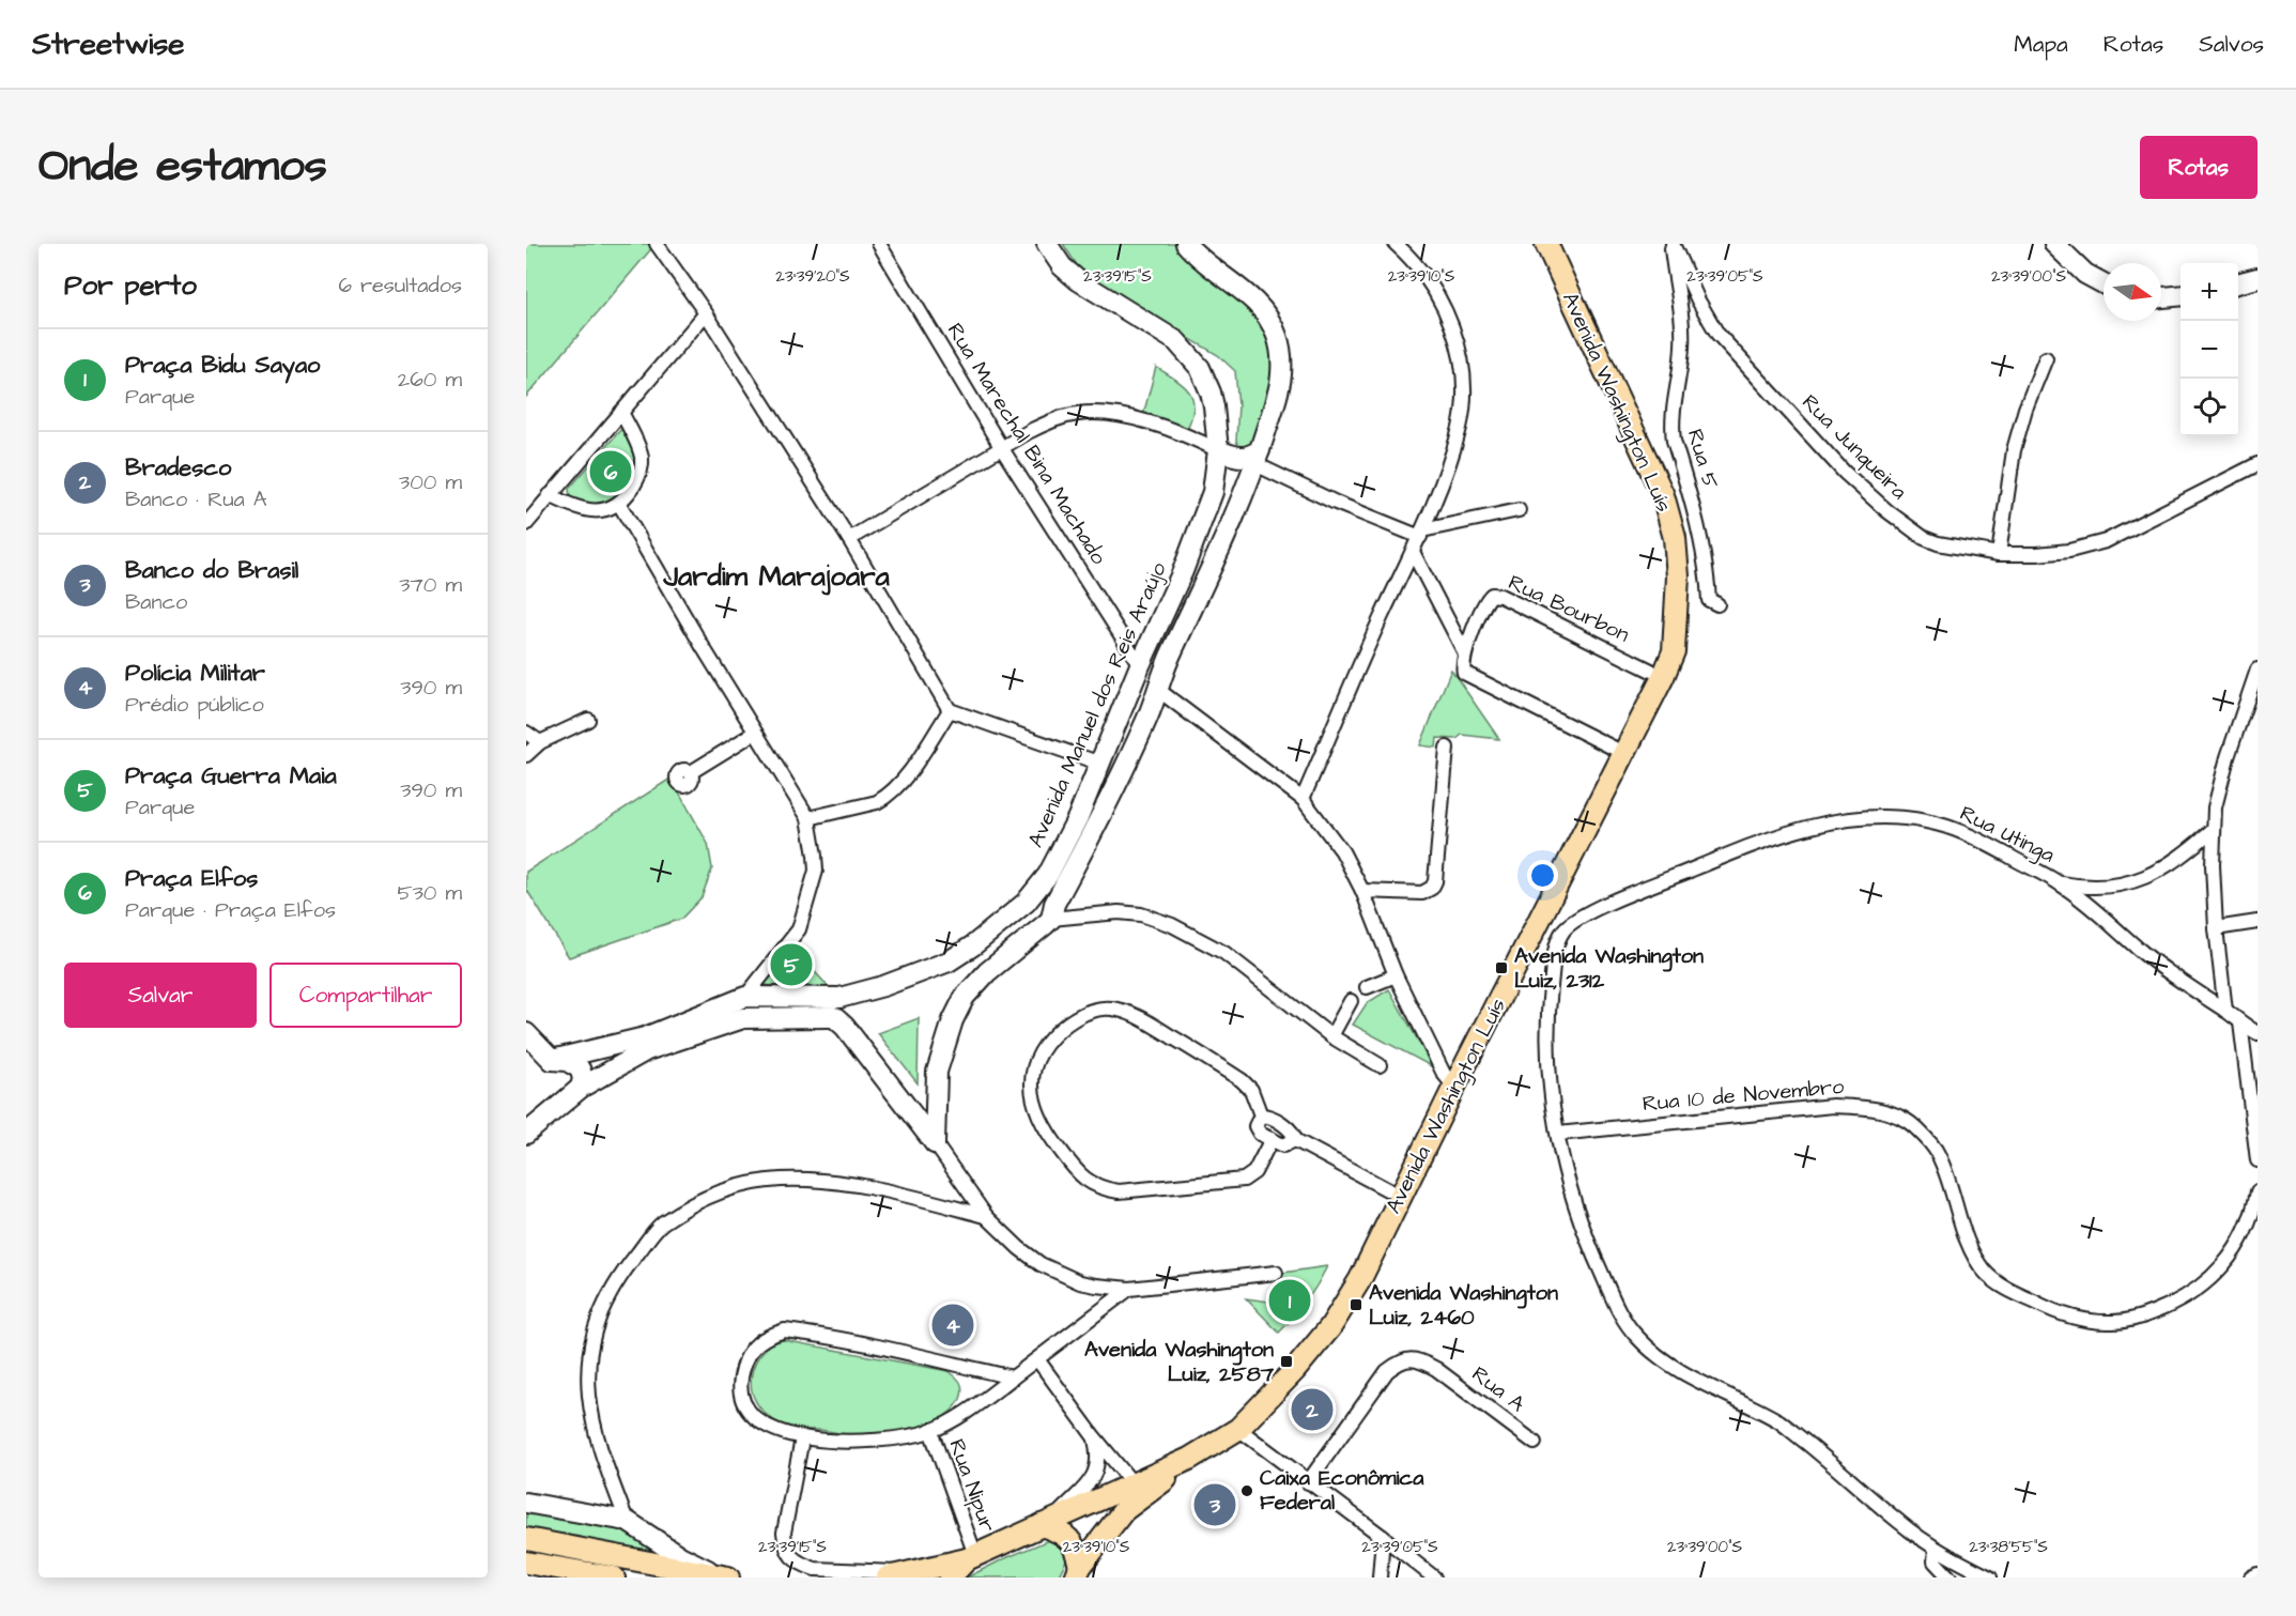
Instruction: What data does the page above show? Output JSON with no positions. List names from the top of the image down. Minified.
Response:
{"streets":{"main road":["Avenida Washington Luís"],"street":["Rua Marechal Bina Machado","Rua Junqueira","Rua 5","Rua Bourbon","Avenida Manuel dos Reis Araújo","Rua Utinga","Rua 10 de Novembro","Rua A","Rua Nipur"]},"crossings":[["Avenida Washington Luís","Rua Nipur"],["Rua Marechal Bina Machado","Avenida Manuel dos Reis Araújo"],["Rua Junqueira","Rua 5"],["Rua Utinga","Rua 10 de Novembro"]],"districts":["Jardim Marajoara"],"places":{"transit":["Avenida Washington Luiz, 2312","Avenida Washington Luiz, 2460","Avenida Washington Luiz, 2587"],"other":["Caixa Econômica Federal"]},"north":"right","page":{"header":"Streetwise","nav":["Mapa","Rotas","Salvos"],"title":"Onde estamos","buttons":["Rotas",["Salvar","Compartilhar"]],"heading":["Por perto","6 resultados"],"map_buttons":["+","−"],"list":[{"mark":"1","name":"Praça Bidu Sayao","note":"Parque","value":"260 m"},{"mark":"2","name":"Bradesco","note":"Banco · Rua A","value":"300 m"},{"mark":"3","name":"Banco do Brasil","note":"Banco","value":"370 m"},{"mark":"4","name":"Polícia Militar","note":"Prédio público","value":"390 m"},{"mark":"5","name":"Praça Guerra Maia","note":"Parque","value":"390 m"},{"mark":"6","name":"Praça Elfos","note":"Parque · Praça Elfos","value":"530 m"}],"pins":["6","5","1","4","2","3"]},"coordinates":["23°39'20\"S","23°39'15\"S","23°39'10\"S","23°39'05\"S","23°39'00\"S","23°38'55\"S"]}
